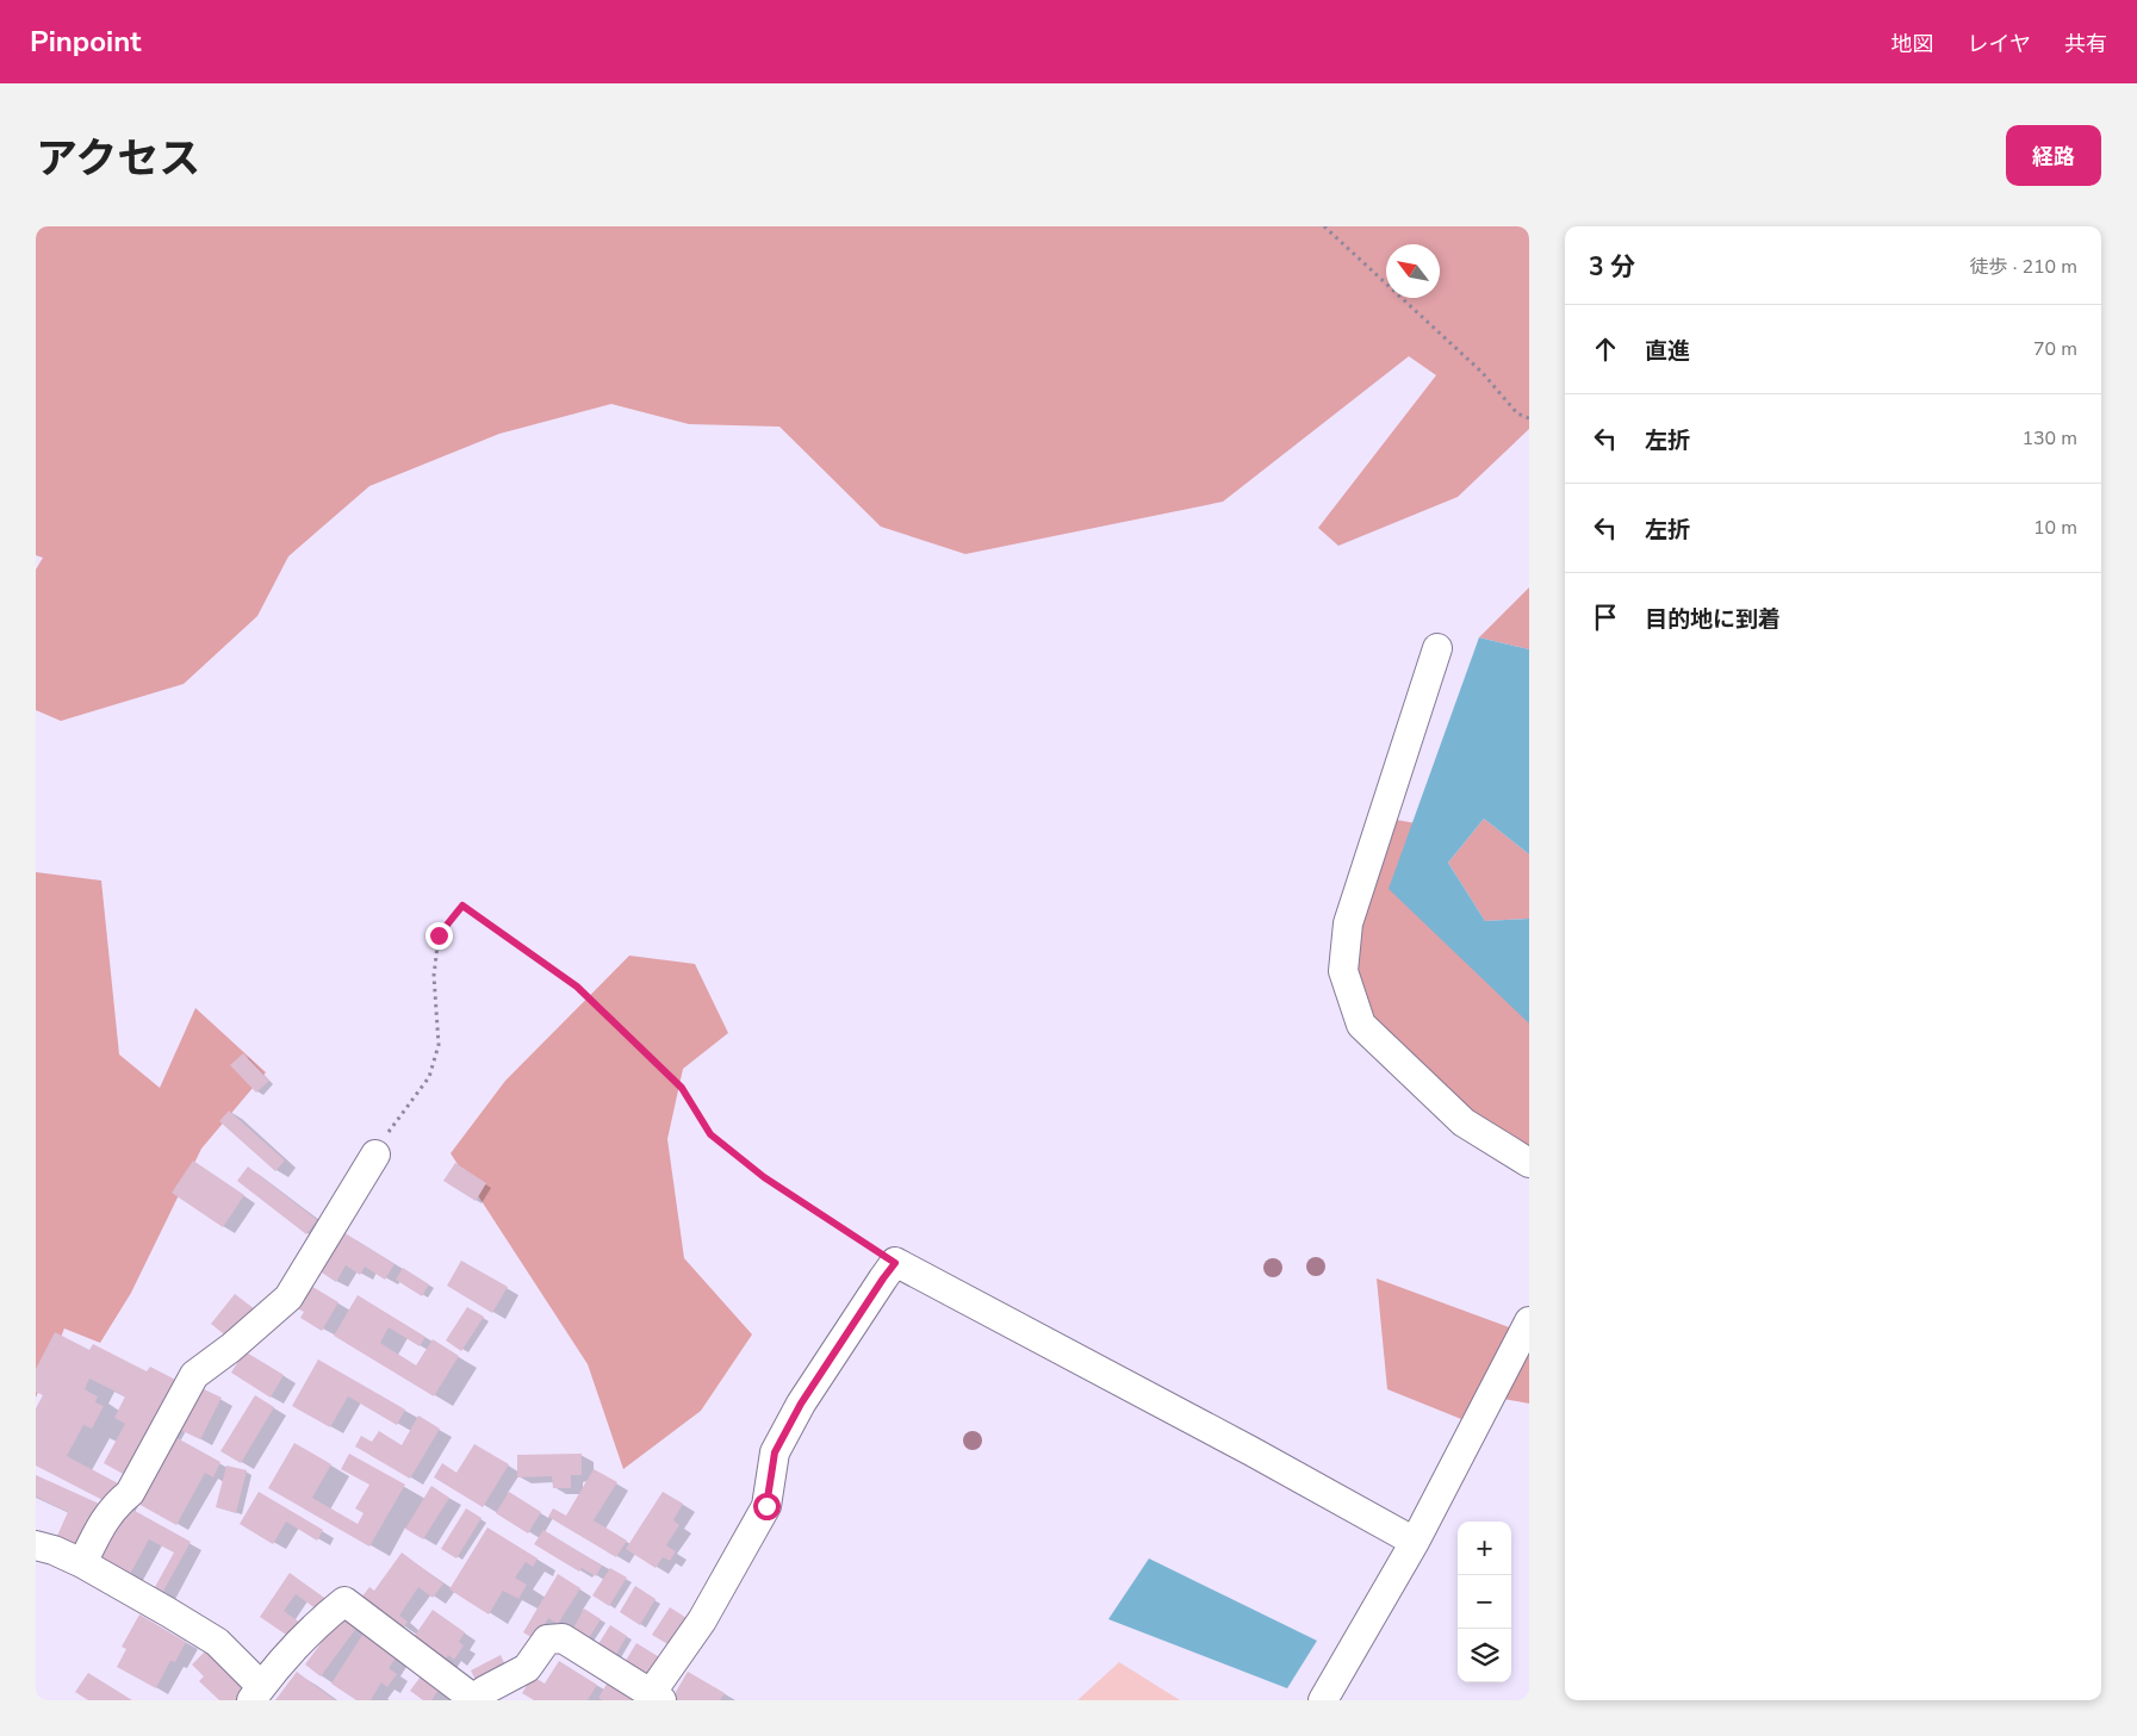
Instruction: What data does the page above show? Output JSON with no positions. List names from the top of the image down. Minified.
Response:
{"north":"top left","page":{"header":"Pinpoint","nav":["地図","レイヤ","共有"],"title":"アクセス","buttons":"経路","heading":["3 分","徒歩 · 210 m"],"list":[["直進","70 m"],["左折","130 m"],["左折","10 m"],"目的地に到着"],"map_buttons":["+","−"]}}
